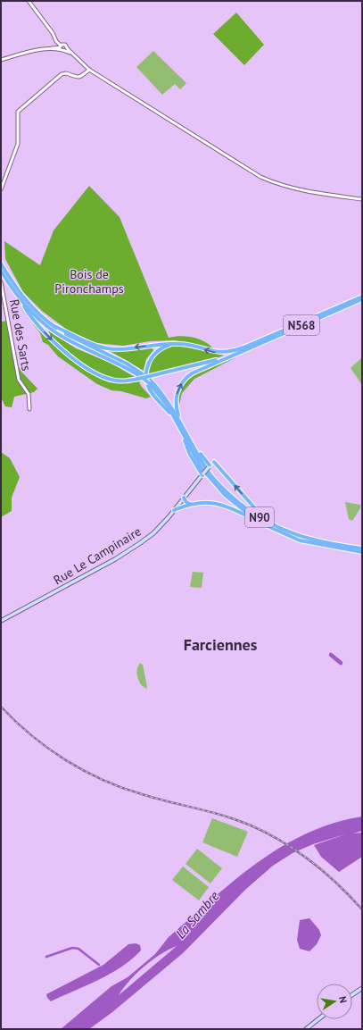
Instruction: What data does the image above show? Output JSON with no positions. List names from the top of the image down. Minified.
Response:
{"streets":{"highway":["N568","N90"],"main road":["Rue Le Campinaire"],"street":["Rue des Sarts"]},"districts":["Farciennes"],"water":["La Sambre"],"parks":["Bois de Pironchamps"],"north":"right"}
